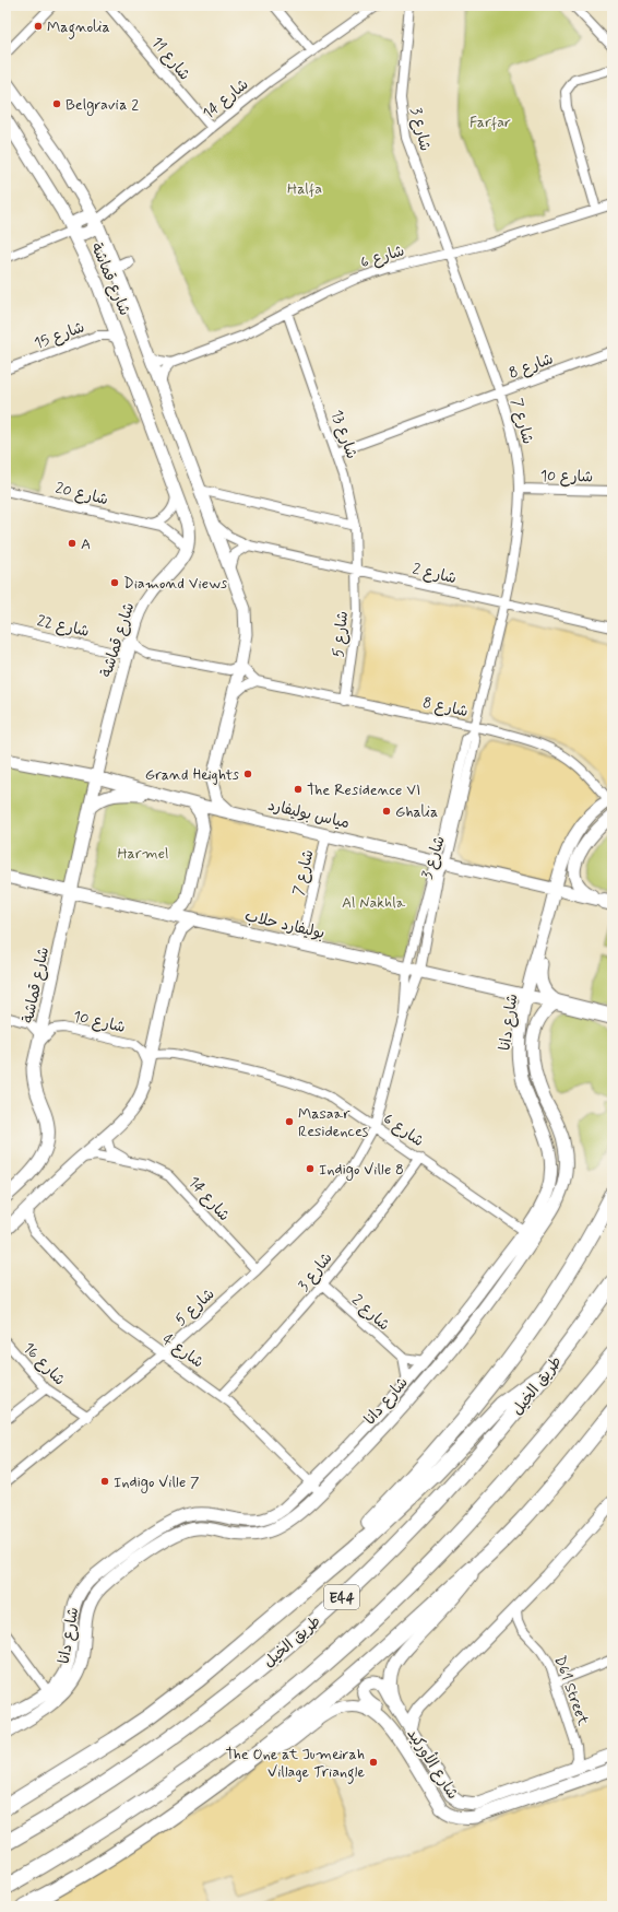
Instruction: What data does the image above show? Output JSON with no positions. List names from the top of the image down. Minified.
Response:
{"streets":{"highway":["طريق الخيل","E44"],"street":["شارع 11","شارع 14","شارع 3","شارع 6","شارع قماشة","شارع 15","شارع 8","شارع 7","شارع 13","شارع 10","شارع 20","شارع 2","شارع 22","شارع 5","مياس بوليفارد","بوليفارد حلاب","شارع دانا","شارع 4","شارع 16","D61 Street","شارع الأوركيد"]},"crossings":[["شارع 11","شارع 14"],["شارع 14","شارع قماشة"],["شارع 14","شارع 5"],["شارع 3","شارع 6"],["شارع 3","شارع 8"],["شارع 3","شارع 7"],["شارع 3","شارع 2"],["شارع 3","شارع 5"],["شارع 3","مياس بوليفارد"],["شارع 3","بوليفارد حلاب"],["شارع 3","شارع 4"],["شارع 6","شارع 7"],["شارع 6","شارع 13"],["شارع 6","شارع 10"],["شارع 6","شارع 5"],["شارع 6","شارع دانا"],["شارع قماشة","شارع 15"],["شارع قماشة","شارع 10"],["شارع قماشة","شارع 20"],["شارع قماشة","شارع 2"],["شارع قماشة","شارع 22"],["شارع قماشة","مياس بوليفارد"],["شارع قماشة","بوليفارد حلاب"],["شارع 8","شارع 7"],["شارع 8","شارع 13"],["شارع 8","شارع 5"],["شارع 8","شارع دانا"],["شارع 7","شارع 10"],["شارع 7","شارع 2"],["شارع 7","مياس بوليفارد"],["شارع 7","بوليفارد حلاب"],["شارع 13","شارع 2"],["شارع 13","شارع 5"],["شارع 2","شارع 5"],["شارع 5","شارع 4"],["شارع 5","شارع 16"],["مياس بوليفارد","بوليفارد حلاب"],["مياس بوليفارد","شارع دانا"],["بوليفارد حلاب","شارع دانا"],["شارع دانا","شارع 4"],["D61 Street","شارع الأوركيد"]],"parks":["Farfar","Halfa","Harmel","Al Nakhla"],"places":["Magnolia","Belgravia 2","A","Diamond Views","Grand Heights","The Residence VI","Ghalia","Masaar Residences","Indigo Ville 8","Indigo Ville 7","The One at Jumeirah Village Triangle"]}
